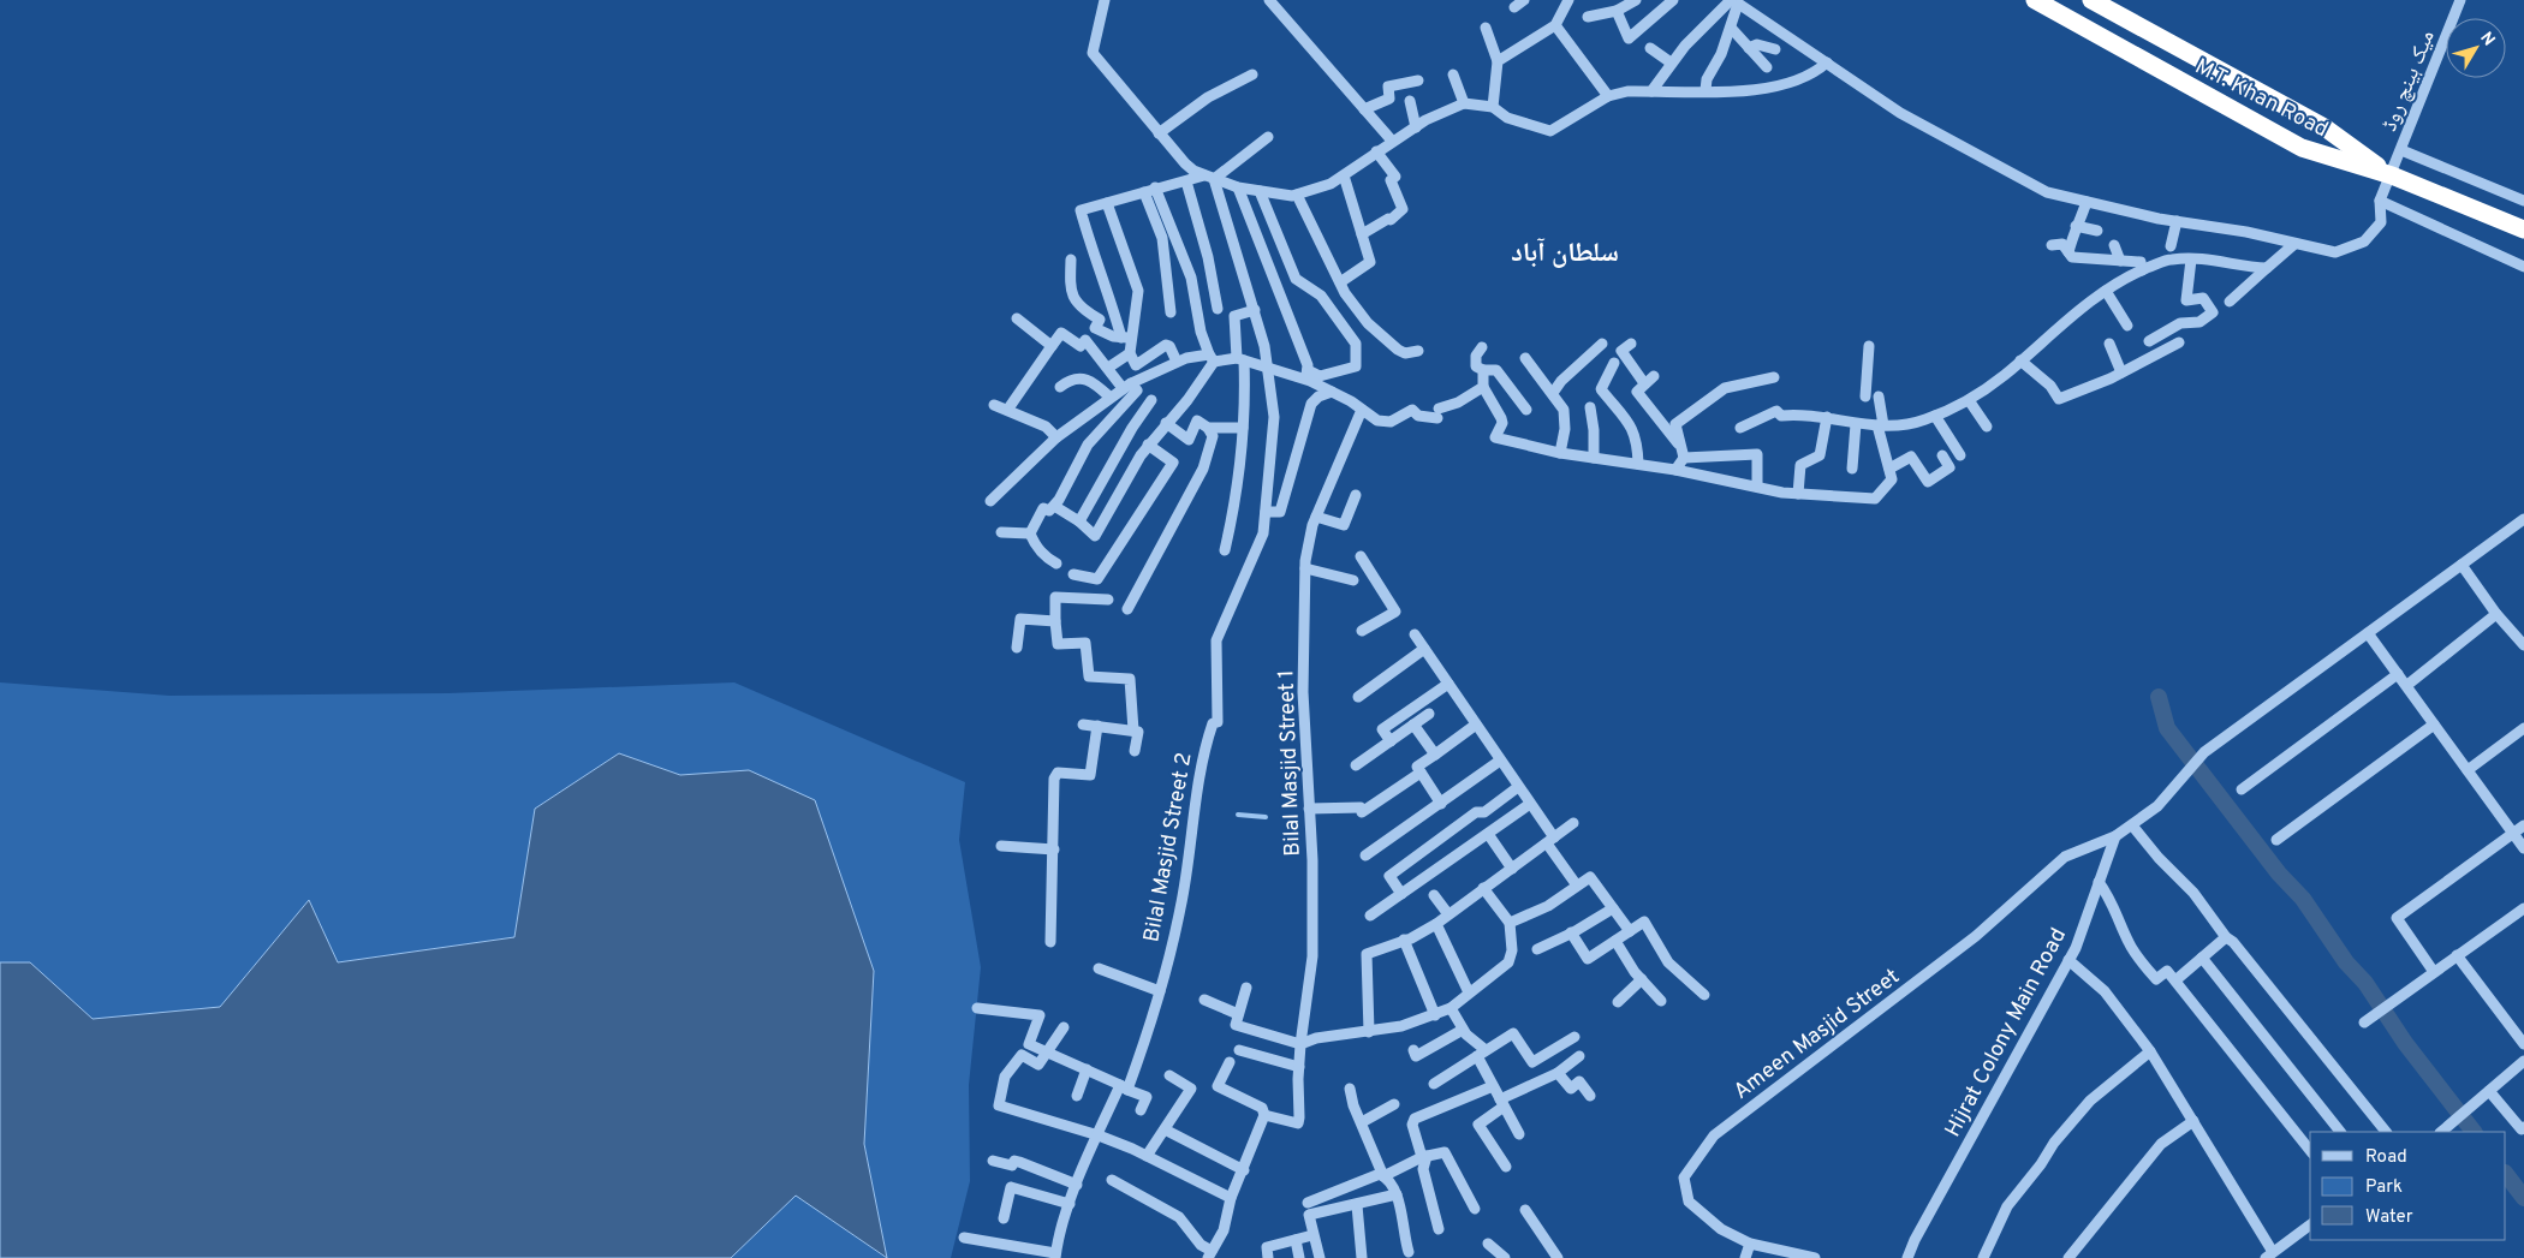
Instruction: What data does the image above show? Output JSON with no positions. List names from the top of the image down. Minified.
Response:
{"streets":{"highway":["M.T. Khan Road"],"street":["میک ہینچ روڈ","Bilal Masjid Street 1","Bilal Masjid Street 2","Hijrat Colony Main Road","Ameen Masjid Street"]},"crossings":[["میک ہینچ روڈ","M.T. Khan Road"],["Hijrat Colony Main Road","Ameen Masjid Street"]],"districts":["سلطان آباد"],"legend":["Road","Park","Water"],"north":"top right"}
